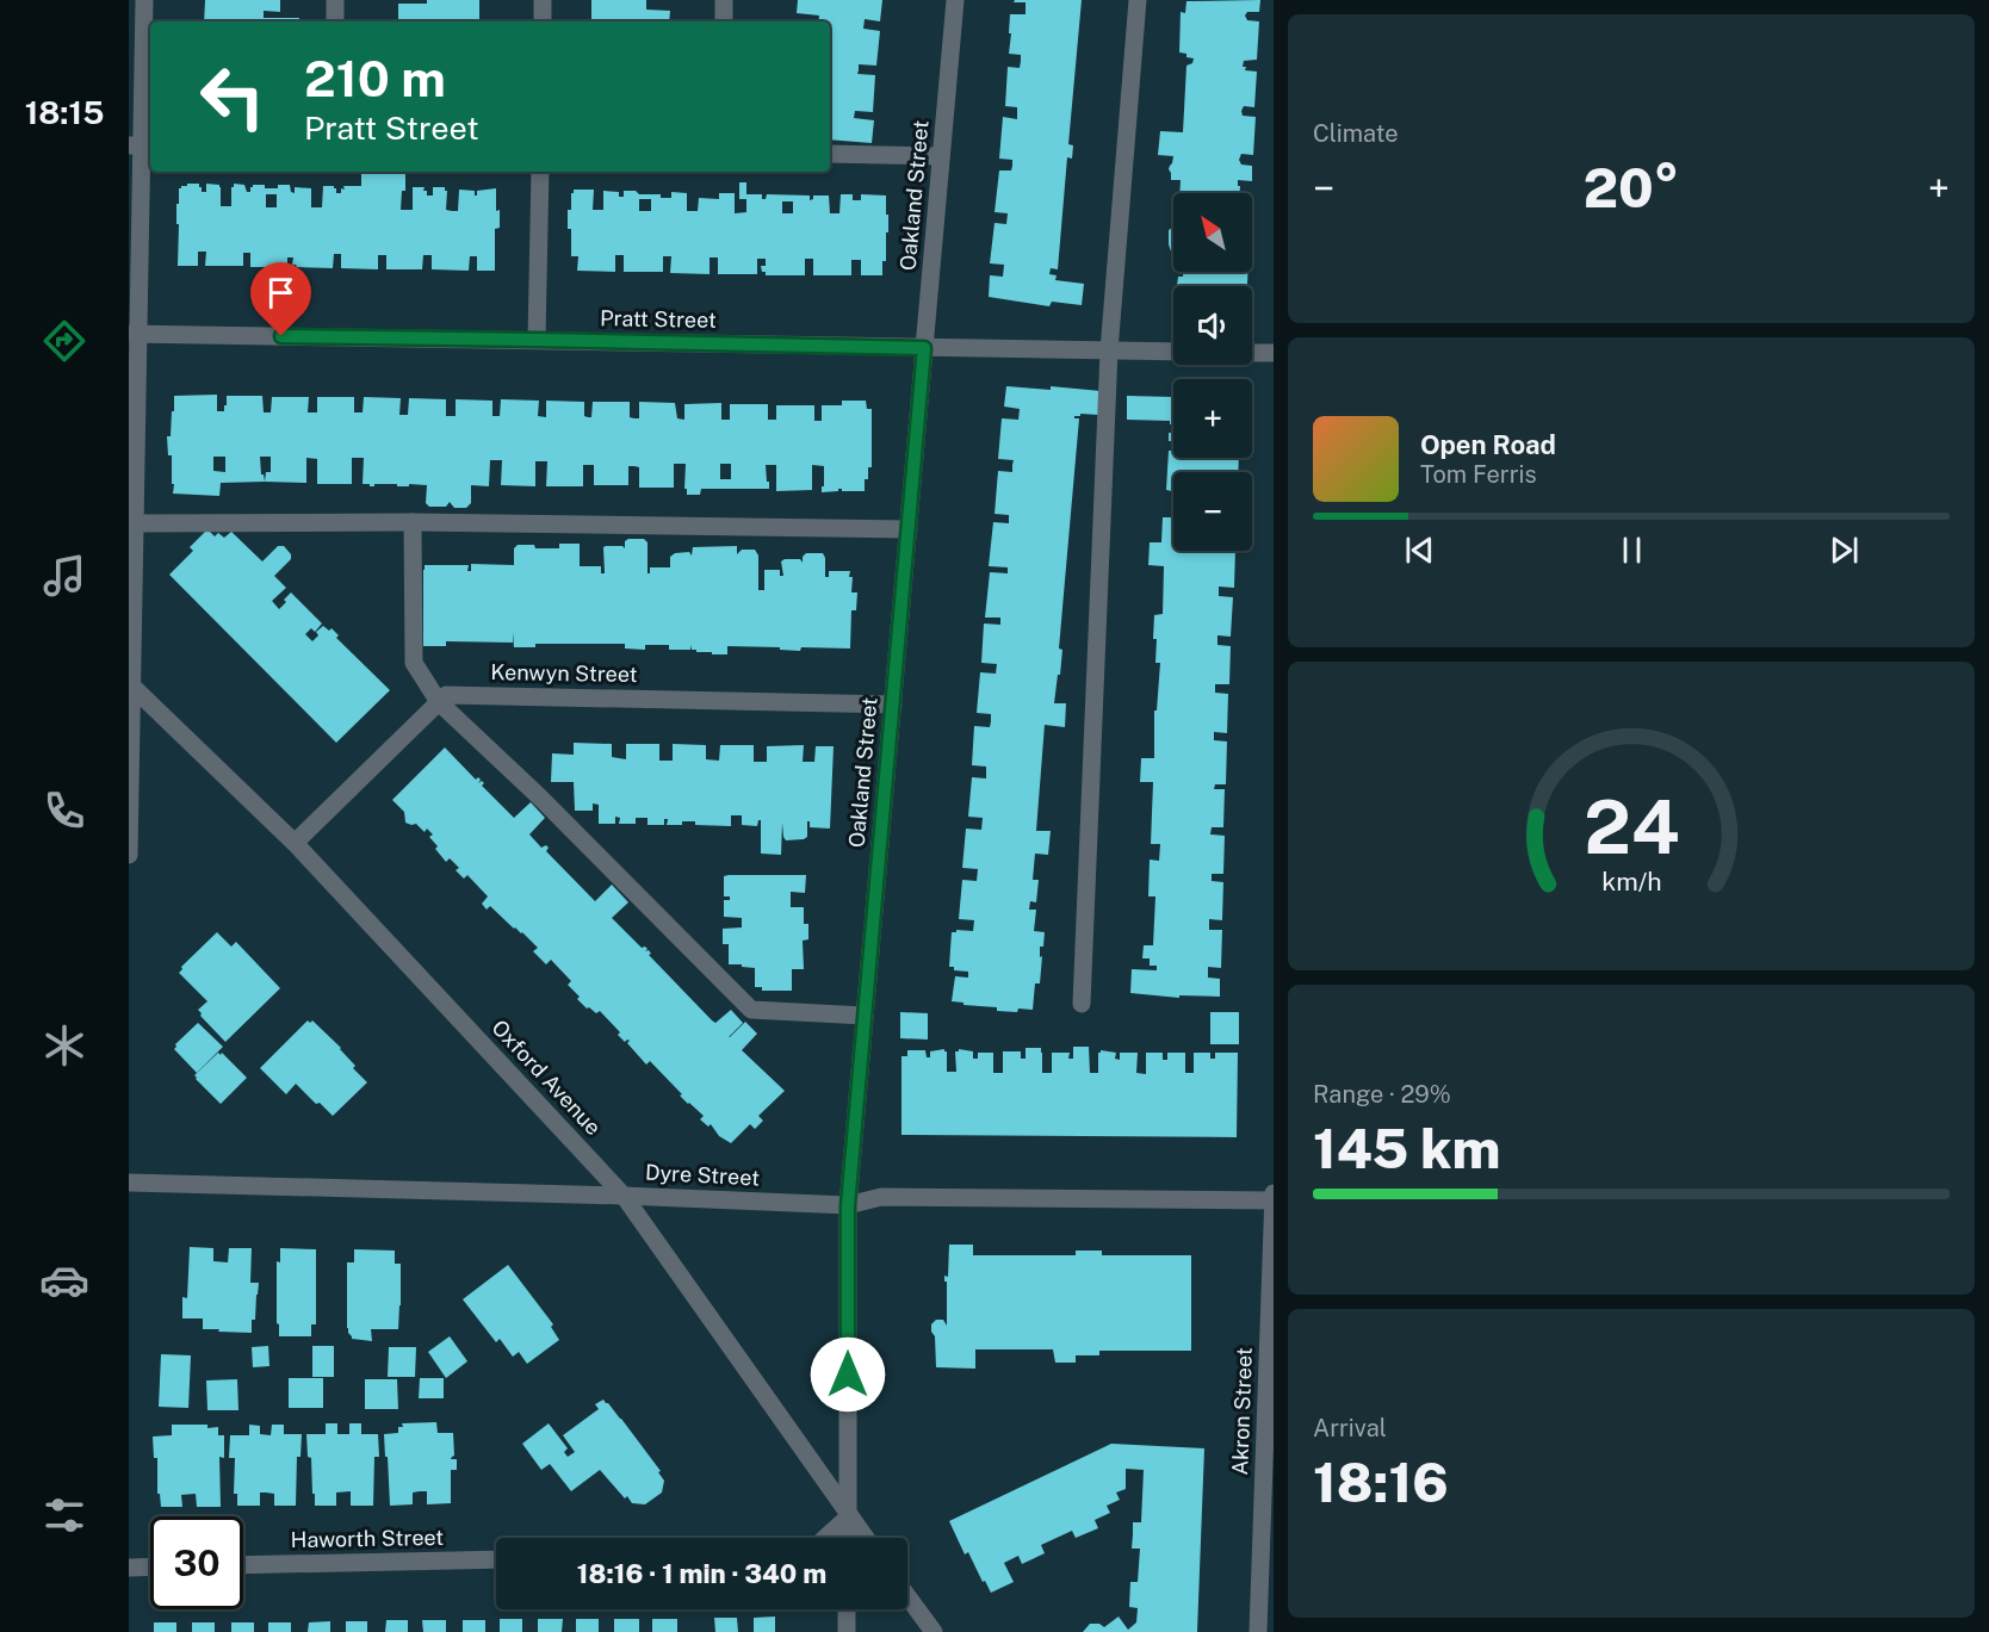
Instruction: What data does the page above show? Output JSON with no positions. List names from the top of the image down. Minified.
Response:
{"streets":{"street":["Oakland Street","Pratt Street","Kenwyn Street","Oxford Avenue","Dyre Street","Akron Street","Haworth Street"]},"crossings":[["Oakland Street","Pratt Street"],["Oakland Street","Kenwyn Street"],["Oakland Street","Oxford Avenue"],["Oakland Street","Dyre Street"],["Oxford Avenue","Dyre Street"],["Dyre Street","Akron Street"]],"north":"top left","page":{"tabs":"18:15","tile":["Climate",["Range · 29%","145 km"],["Arrival","18:16"]],"turn":["210 m","Pratt Street"],"heat":["−","20°","+"],"map_buttons":["+","−"],"song":["Open Road","Tom Ferris"],"limit":"30","trip":"18:16 · 1 min · 340 m","gauge":["24","km/h"]}}
